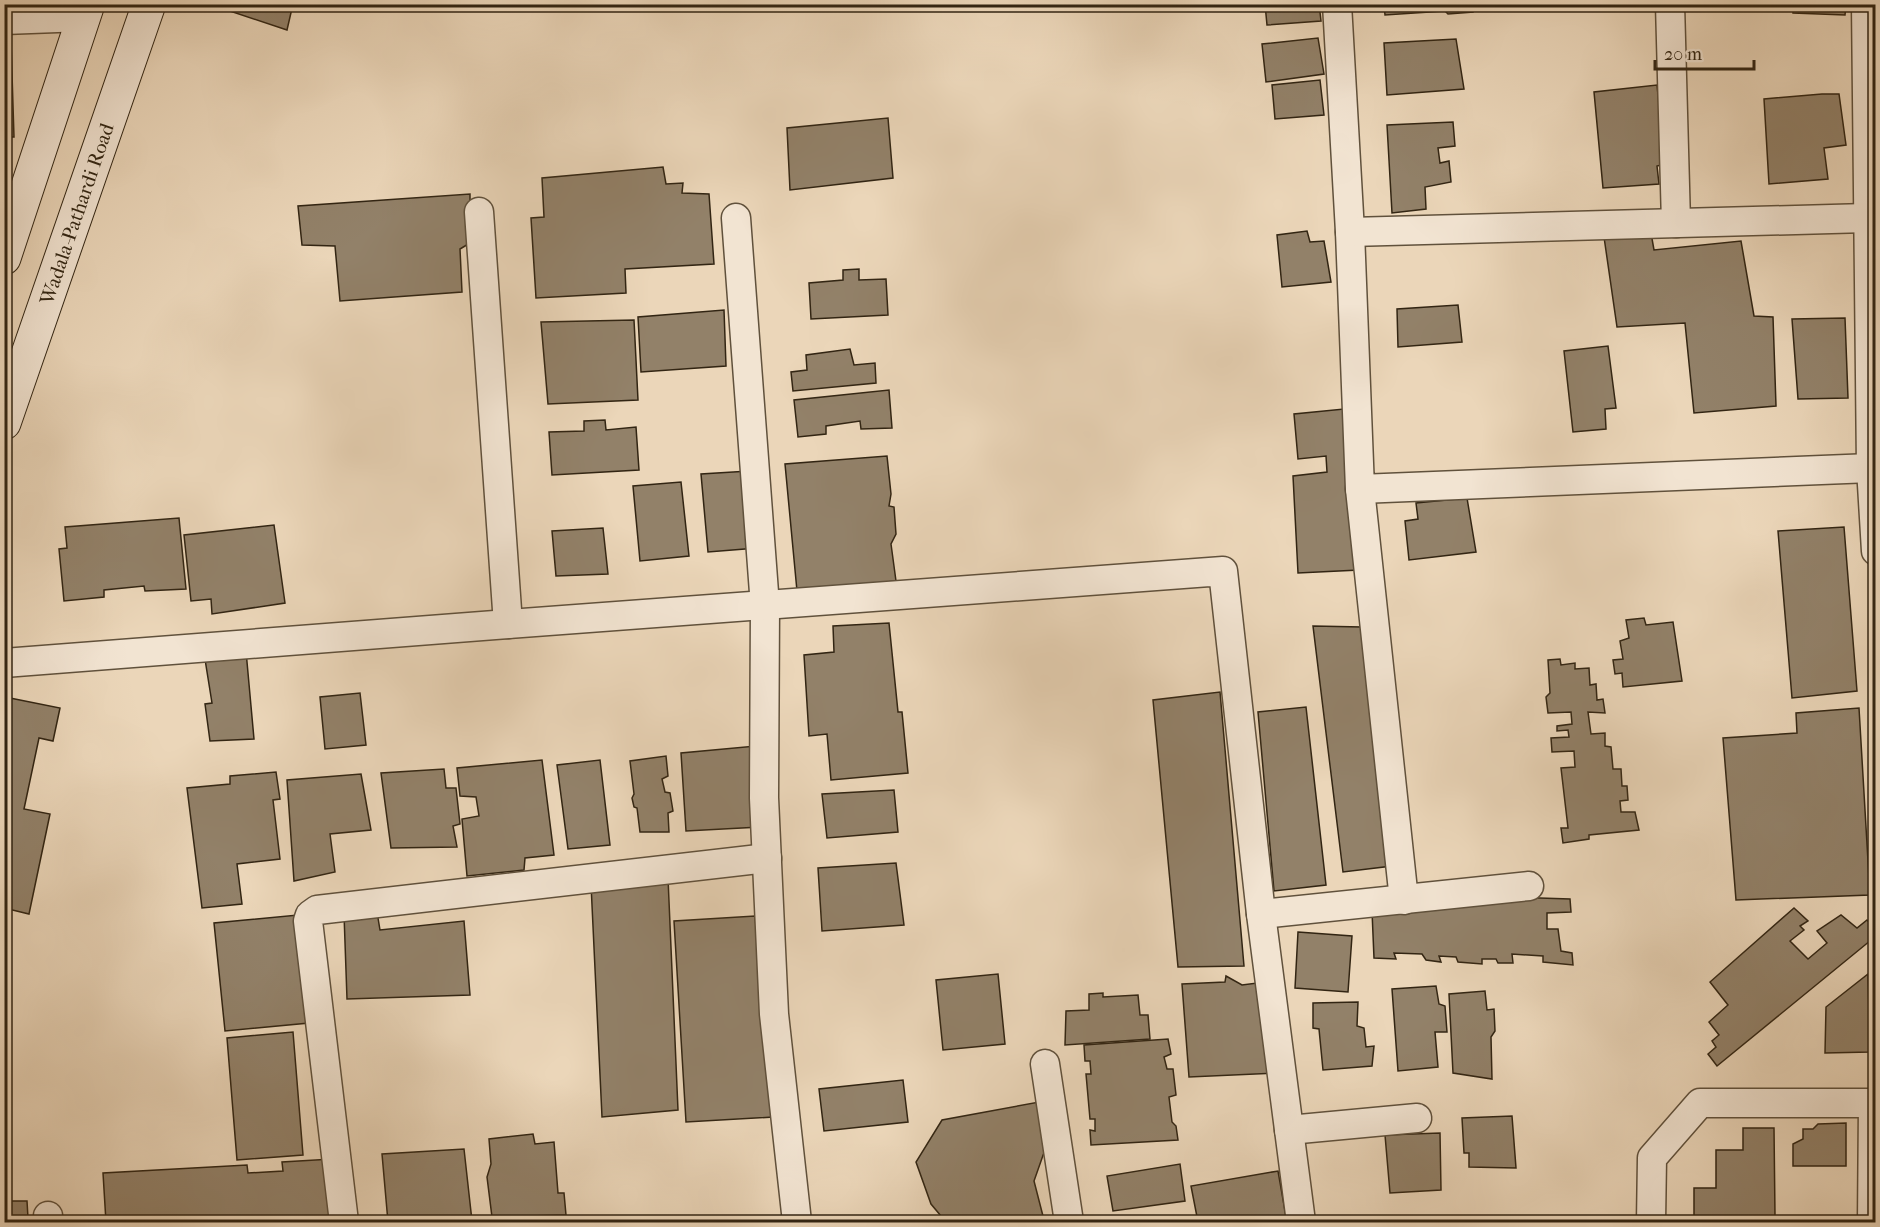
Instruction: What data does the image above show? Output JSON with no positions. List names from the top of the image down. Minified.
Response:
{"streets":{"main road":["Wadala-Pathardi Road"]},"scale_bar":"20 m"}
